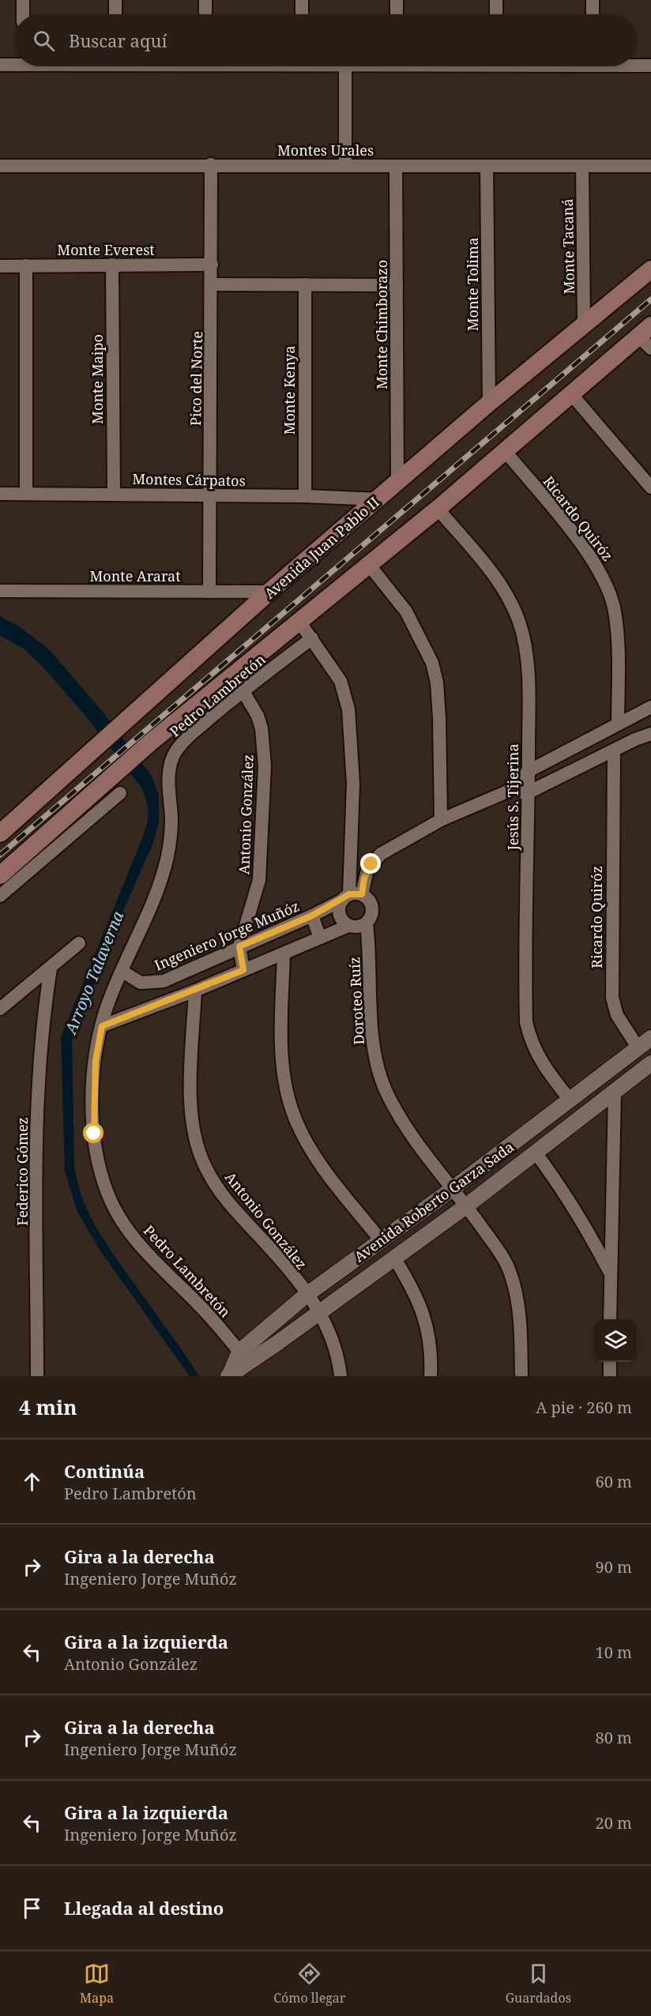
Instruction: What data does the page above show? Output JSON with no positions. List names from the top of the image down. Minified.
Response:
{"streets":{"main road":["Avenida Juan Pablo II"],"street":["Montes Urales","Monte Tacaná","Monte Everest","Monte Tolima","Monte Chimborazo","Pico del Norte","Monte Maipo","Monte Kenya","Montes Cárpatos","Ricardo Quiróz","Monte Ararat","Pedro Lambretón","Jesús S. Tijerina","Antonio González","Ingeniero Jorge Muñóz","Doroteo Ruíz","Federico Gómez","Avenida Roberto Garza Sada"]},"crossings":[["Montes Urales","Monte Tacaná"],["Montes Urales","Monte Tolima"],["Montes Urales","Monte Chimborazo"],["Montes Urales","Pico del Norte"],["Monte Tacaná","Avenida Juan Pablo II"],["Monte Everest","Pico del Norte"],["Monte Everest","Monte Maipo"],["Monte Tolima","Avenida Juan Pablo II"],["Monte Chimborazo","Avenida Juan Pablo II"],["Pico del Norte","Montes Cárpatos"],["Pico del Norte","Monte Ararat"],["Monte Maipo","Montes Cárpatos"],["Monte Kenya","Montes Cárpatos"],["Montes Cárpatos","Avenida Juan Pablo II"],["Ricardo Quiróz","Avenida Roberto Garza Sada"],["Avenida Juan Pablo II","Monte Ararat"],["Pedro Lambretón","Antonio González"],["Pedro Lambretón","Ingeniero Jorge Muñóz"],["Pedro Lambretón","Avenida Roberto Garza Sada"],["Jesús S. Tijerina","Avenida Roberto Garza Sada"],["Antonio González","Ingeniero Jorge Muñóz"],["Antonio González","Avenida Roberto Garza Sada"],["Ingeniero Jorge Muñóz","Doroteo Ruíz"],["Doroteo Ruíz","Avenida Roberto Garza Sada"]],"water":["Arroyo Talaverna"],"page":{"search":"Buscar aquí","heading":["4 min","A pie · 260 m"],"list":[["Continúa","Pedro Lambretón","60 m"],["Gira a la derecha","Ingeniero Jorge Muñóz","90 m"],["Gira a la izquierda","Antonio González","10 m"],["Gira a la derecha","Ingeniero Jorge Muñóz","80 m"],["Gira a la izquierda","Ingeniero Jorge Muñóz","20 m"],"Llegada al destino"],"nav":["Mapa","Cómo llegar","Guardados"]}}
